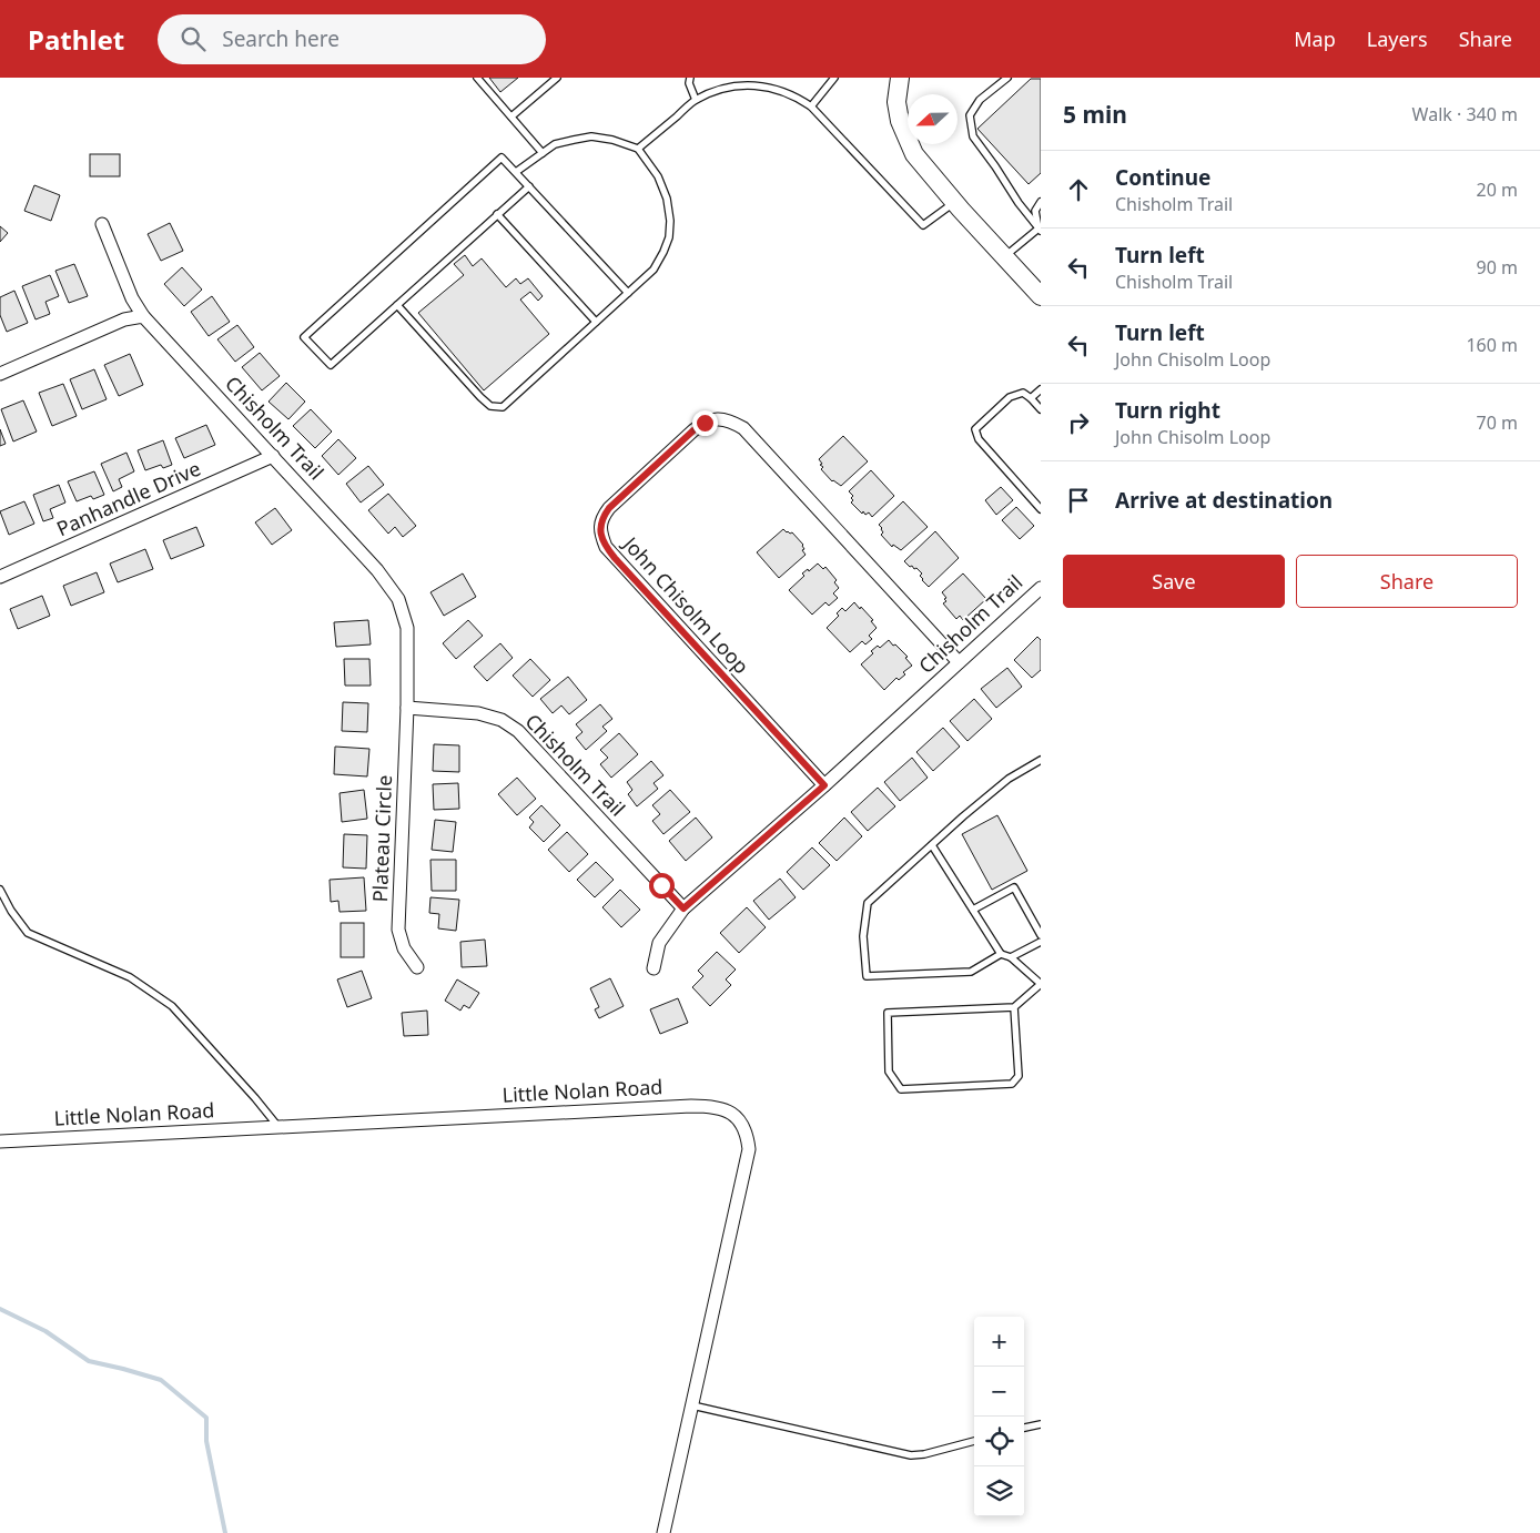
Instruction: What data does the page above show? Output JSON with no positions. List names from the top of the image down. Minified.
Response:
{"streets":{"street":["Chisholm Trail","Panhandle Drive","John Chisolm Loop","Plateau Circle","Little Nolan Road"]},"crossings":[["Chisholm Trail","Panhandle Drive"],["Chisholm Trail","John Chisolm Loop"],["Chisholm Trail","Plateau Circle"]],"north":"left","page":{"header":"Pathlet","search":"Search here","nav":["Map","Layers","Share"],"heading":["5 min","Walk · 340 m"],"list":[["Continue","Chisholm Trail","20 m"],["Turn left","Chisholm Trail","90 m"],["Turn left","John Chisolm Loop","160 m"],["Turn right","John Chisolm Loop","70 m"],"Arrive at destination"],"buttons":["Save","Share"],"map_buttons":["+","−"]}}
